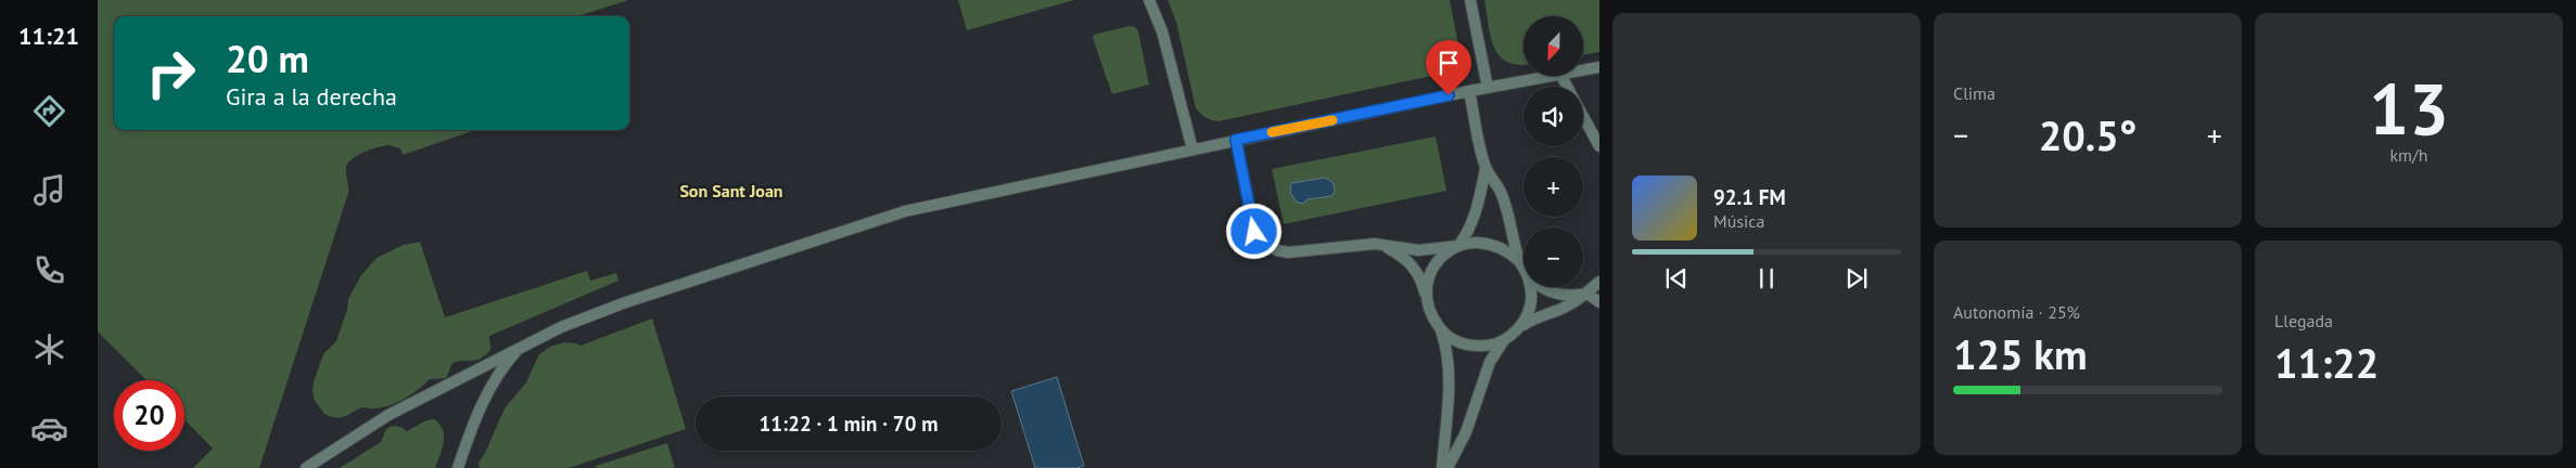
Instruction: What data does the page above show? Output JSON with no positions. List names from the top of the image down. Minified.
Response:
{"districts":["Son Sant Joan"],"north":"bottom","page":{"tabs":"11:21","tile":["Clima",["13","km/h"],["Autonomía · 25%","125 km"],["Llegada","11:22"]],"map_buttons":["+","−"],"turn":["20 m","Gira a la derecha"],"heat":["−","20.5°","+"],"song":["92.1 FM","Música"],"limit":"20","trip":"11:22 · 1 min · 70 m"}}
